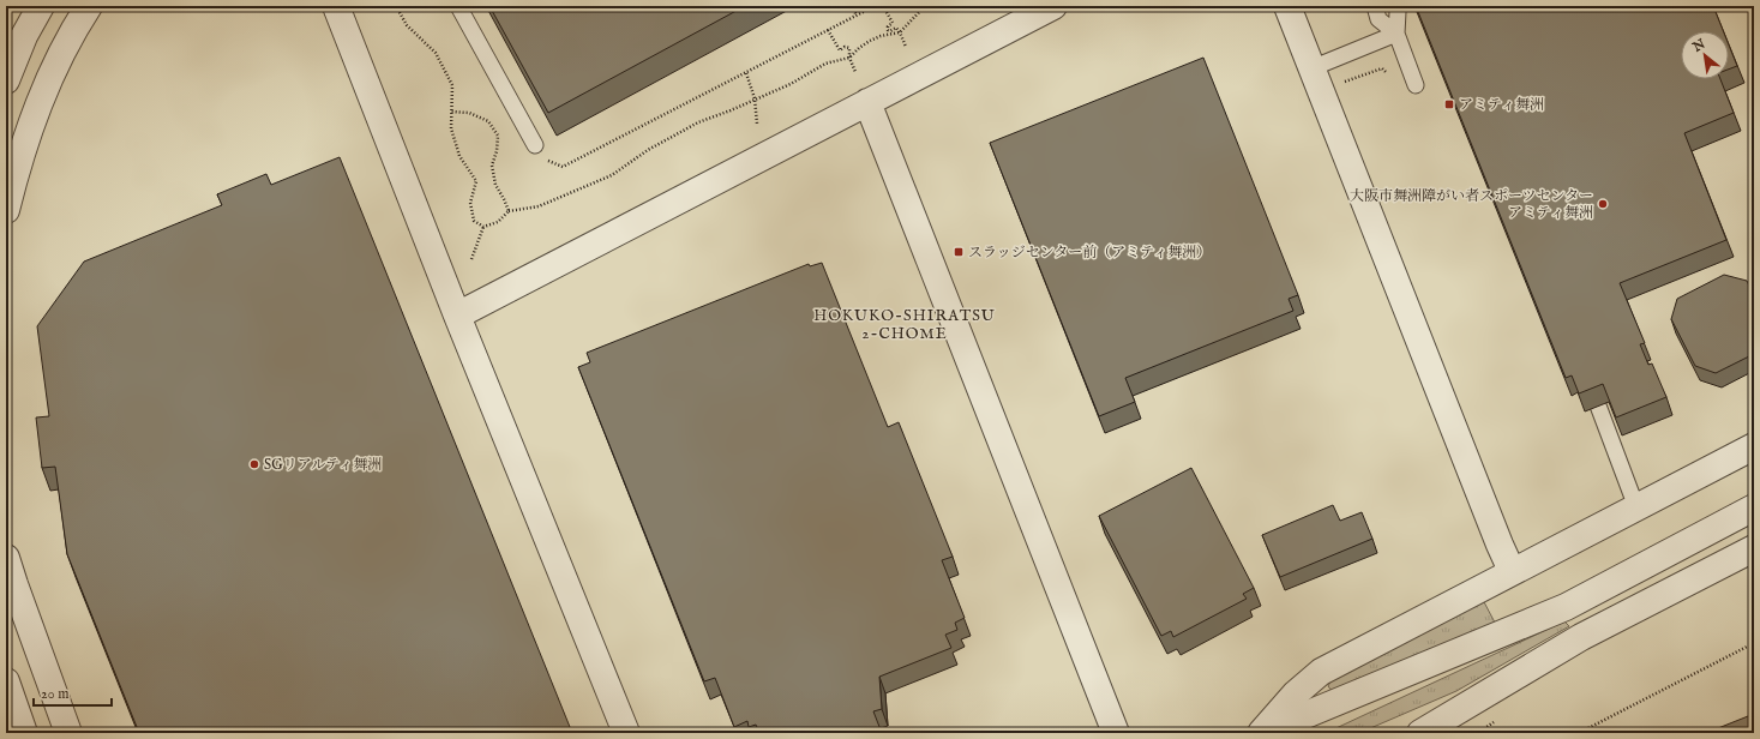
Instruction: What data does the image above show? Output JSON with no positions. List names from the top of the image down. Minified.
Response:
{"districts":["HOKUKO-SHIRATSU 2-CHOME"],"places":{"transit":["アミティ舞洲","スラッジセンター前（アミティ舞洲）"],"other":["大阪市舞洲障がい者スポーツセンター アミティ舞洲","SGリアルティ舞洲"]},"scale_bar":"20 m","north":"top left"}
